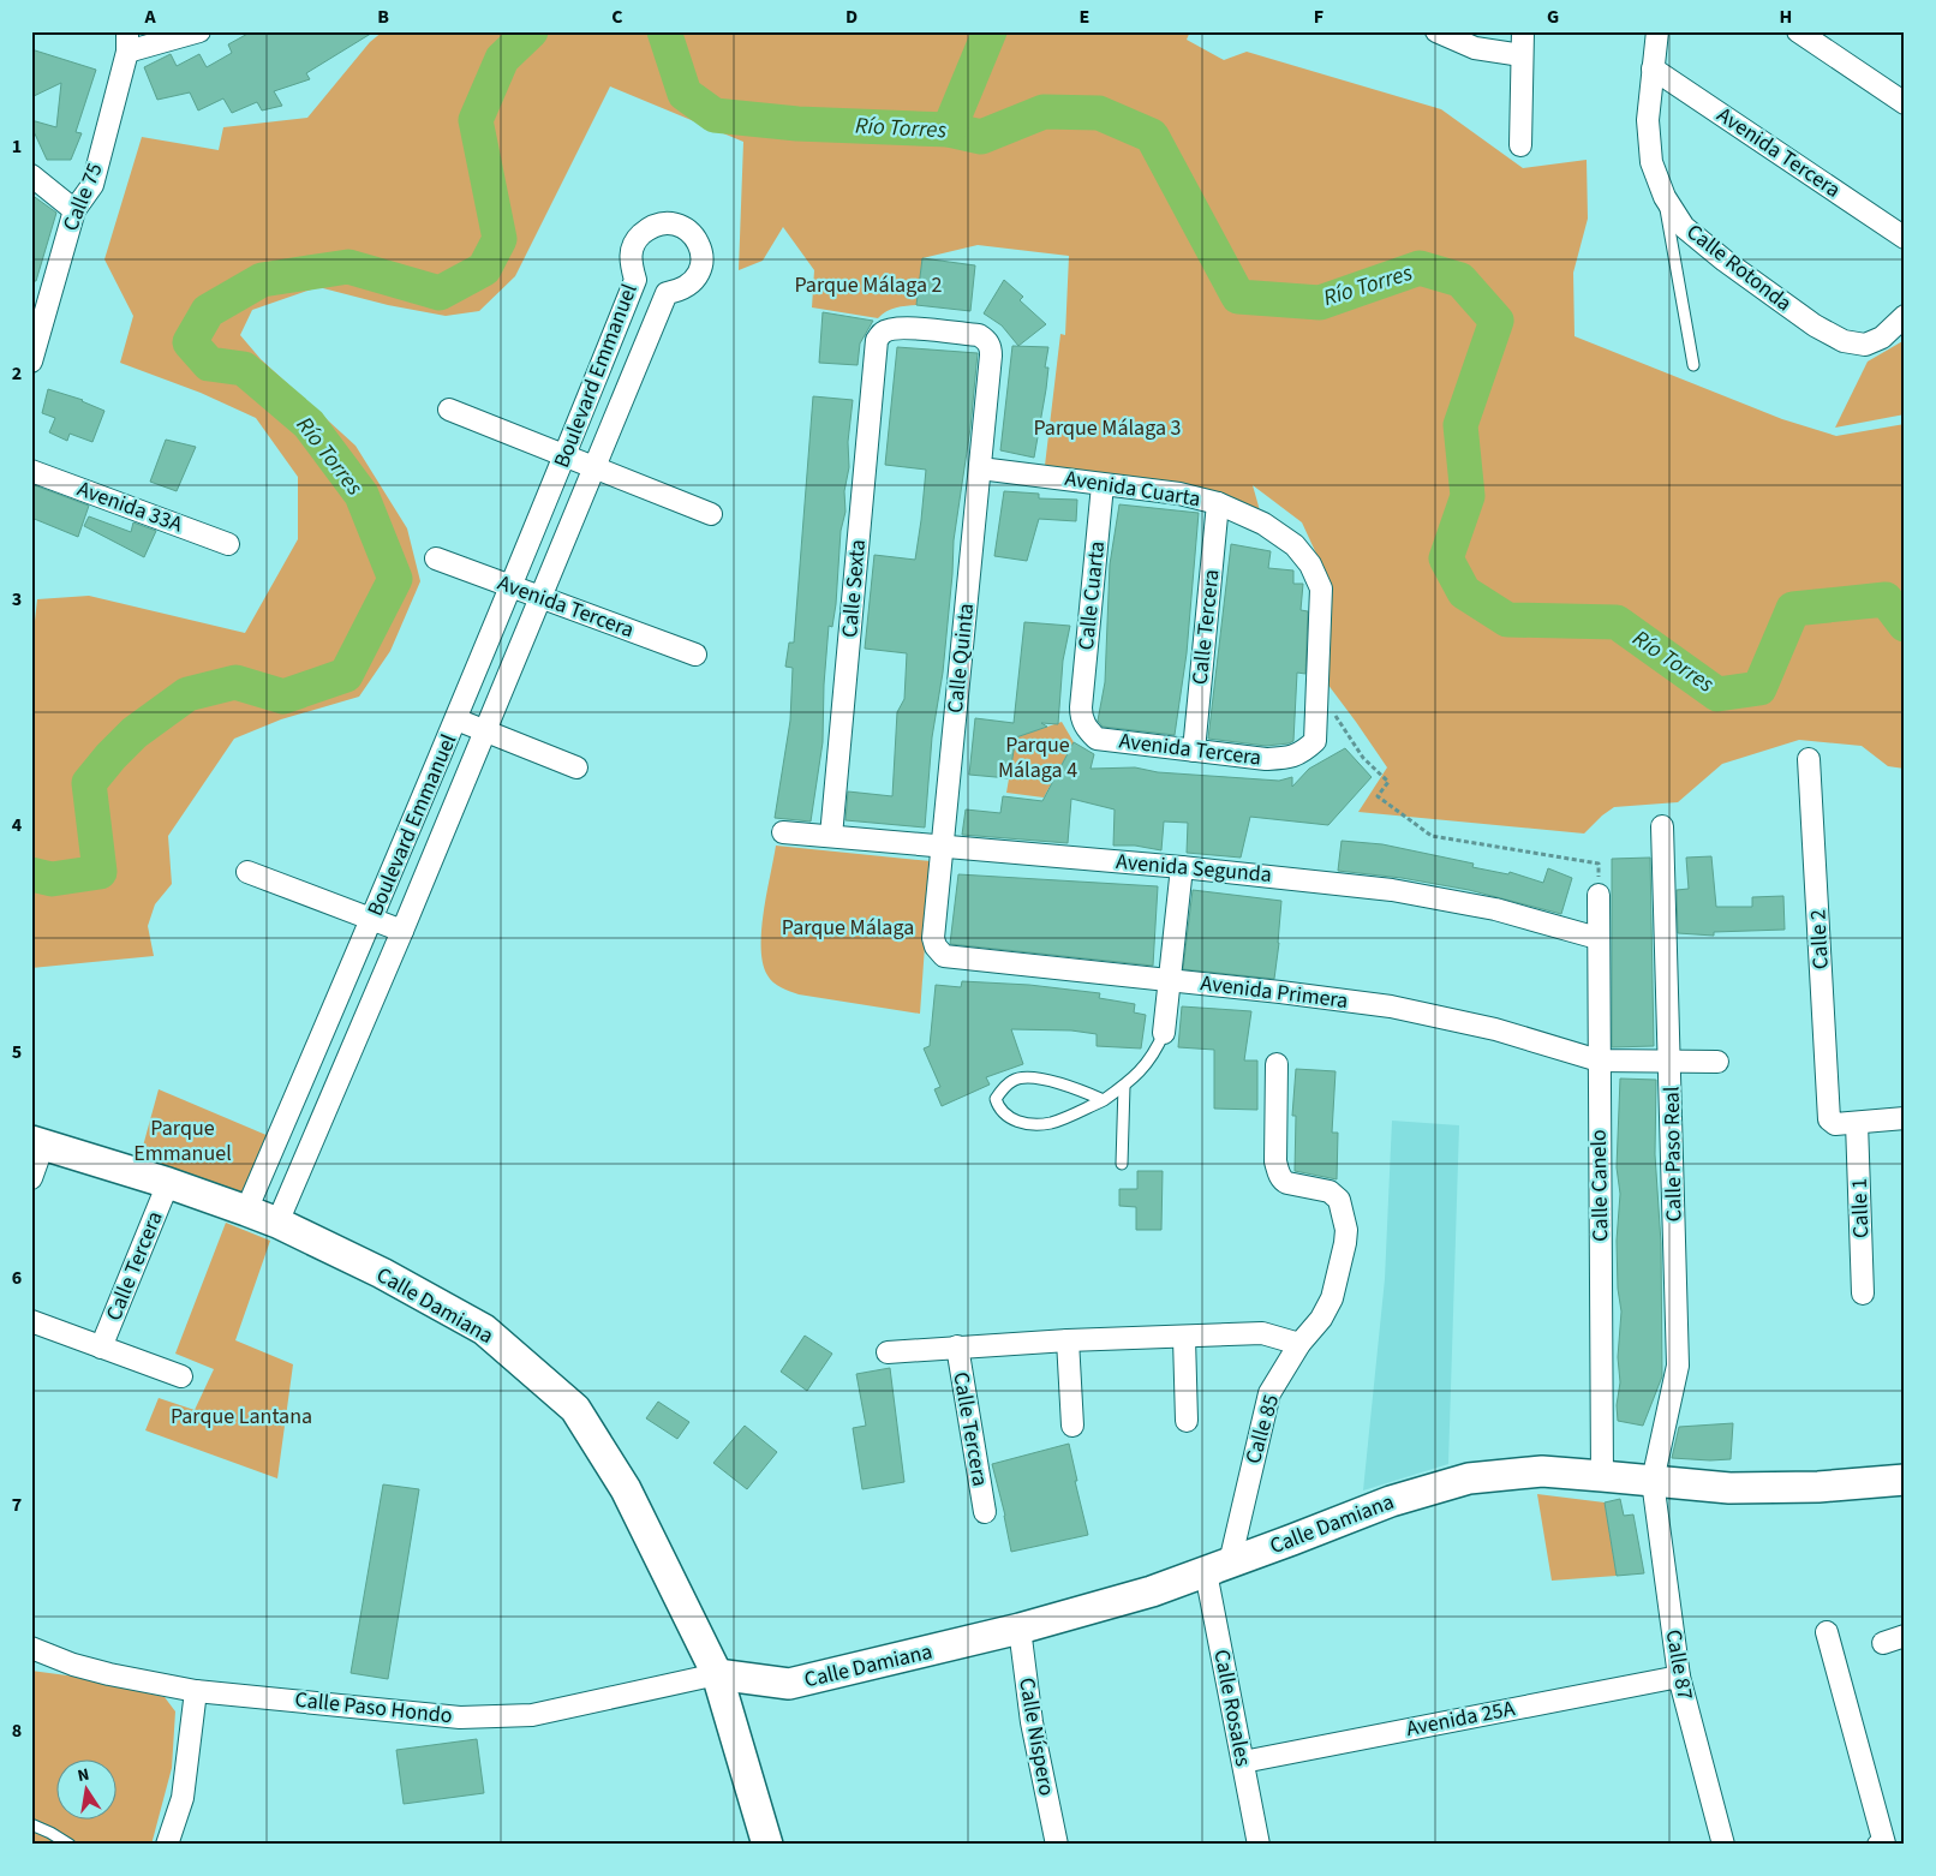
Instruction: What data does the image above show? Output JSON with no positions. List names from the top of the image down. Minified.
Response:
{"streets":{"street":["Avenida Tercera","Calle 75","Calle Rotonda","Boulevard Emmanuel","Avenida Cuarta","Avenida 33A","Calle Sexta","Calle Cuarta","Calle Tercera","Calle Quinta","Avenida Segunda","Calle 2","Avenida Primera","Calle Paso Real","Calle Canelo","Calle 1","Calle Damiana","Calle 85","Calle 87","Calle Paso Hondo","Calle Rosales","Avenida 25A","Calle Níspero"]},"crossings":[["Avenida Tercera","Calle Rotonda"],["Avenida Tercera","Boulevard Emmanuel"],["Avenida Tercera","Avenida Cuarta"],["Avenida Tercera","Calle Cuarta"],["Avenida Tercera","Calle Tercera"],["Boulevard Emmanuel","Calle Damiana"],["Avenida Cuarta","Calle Cuarta"],["Avenida Cuarta","Calle Tercera"],["Avenida Cuarta","Calle Quinta"],["Calle Sexta","Calle Quinta"],["Calle Sexta","Avenida Segunda"],["Calle Tercera","Calle Damiana"],["Calle Quinta","Avenida Segunda"],["Calle Quinta","Avenida Primera"],["Avenida Segunda","Calle Canelo"],["Calle 2","Calle 1"],["Avenida Primera","Calle Paso Real"],["Avenida Primera","Calle Canelo"],["Calle Paso Real","Calle Damiana"],["Calle Paso Real","Calle 87"],["Calle Canelo","Calle Damiana"],["Calle Damiana","Calle 85"],["Calle Damiana","Calle 87"],["Calle Damiana","Calle Paso Hondo"],["Calle Damiana","Calle Rosales"],["Calle Damiana","Calle Níspero"],["Calle 85","Calle Rosales"],["Calle 87","Avenida 25A"],["Calle Rosales","Avenida 25A"]],"water":["Río Torres"],"parks":["Parque Málaga 2","Parque Málaga 3","Parque Málaga 4","Parque Málaga","Parque Emmanuel","Parque Lantana"],"north":"top","grid":{"columns":["A","B","C","D","E","F","G","H"],"rows":["1","2","3","4","5","6","7","8"]}}
